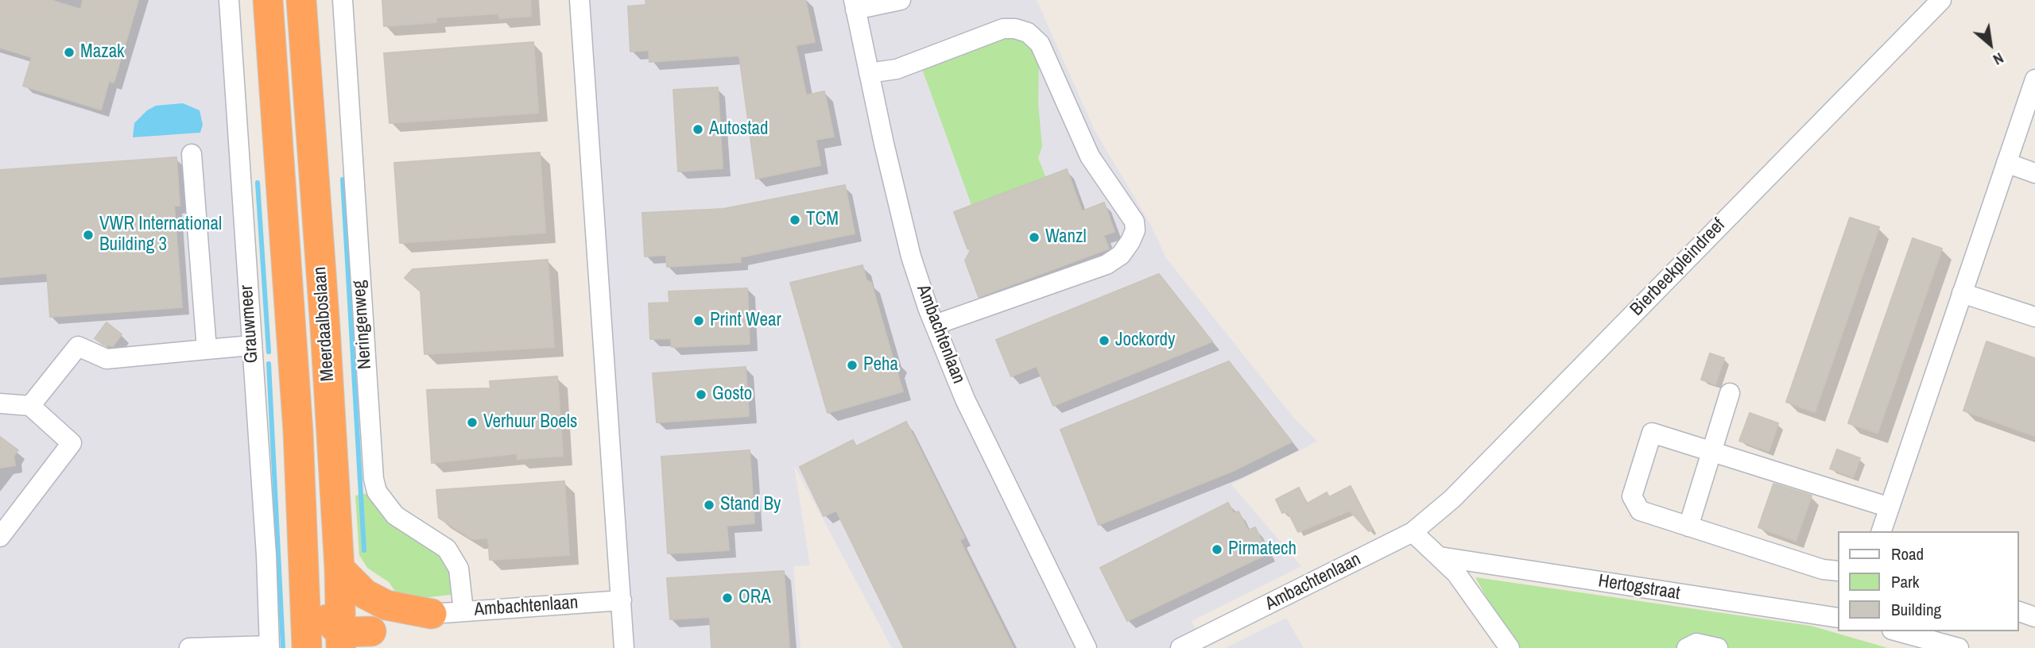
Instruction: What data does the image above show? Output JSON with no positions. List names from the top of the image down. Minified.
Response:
{"streets":{"highway":["Meerdaalboslaan"],"street":["Bierbeekpleindreef","Grauwmeer","Neringenweg","Ambachtenlaan","Hertogstraat"]},"crossings":[["Bierbeekpleindreef","Ambachtenlaan"],["Neringenweg","Ambachtenlaan"]],"places":["Mazak","Autostad","TCM","VWR International Building 3","Wanzl","Print Wear","Jockordy","Peha","Gosto","Verhuur Boels","Stand By","Pirmatech","ORA"],"legend":["Road","Park","Building"],"north":"bottom right"}
